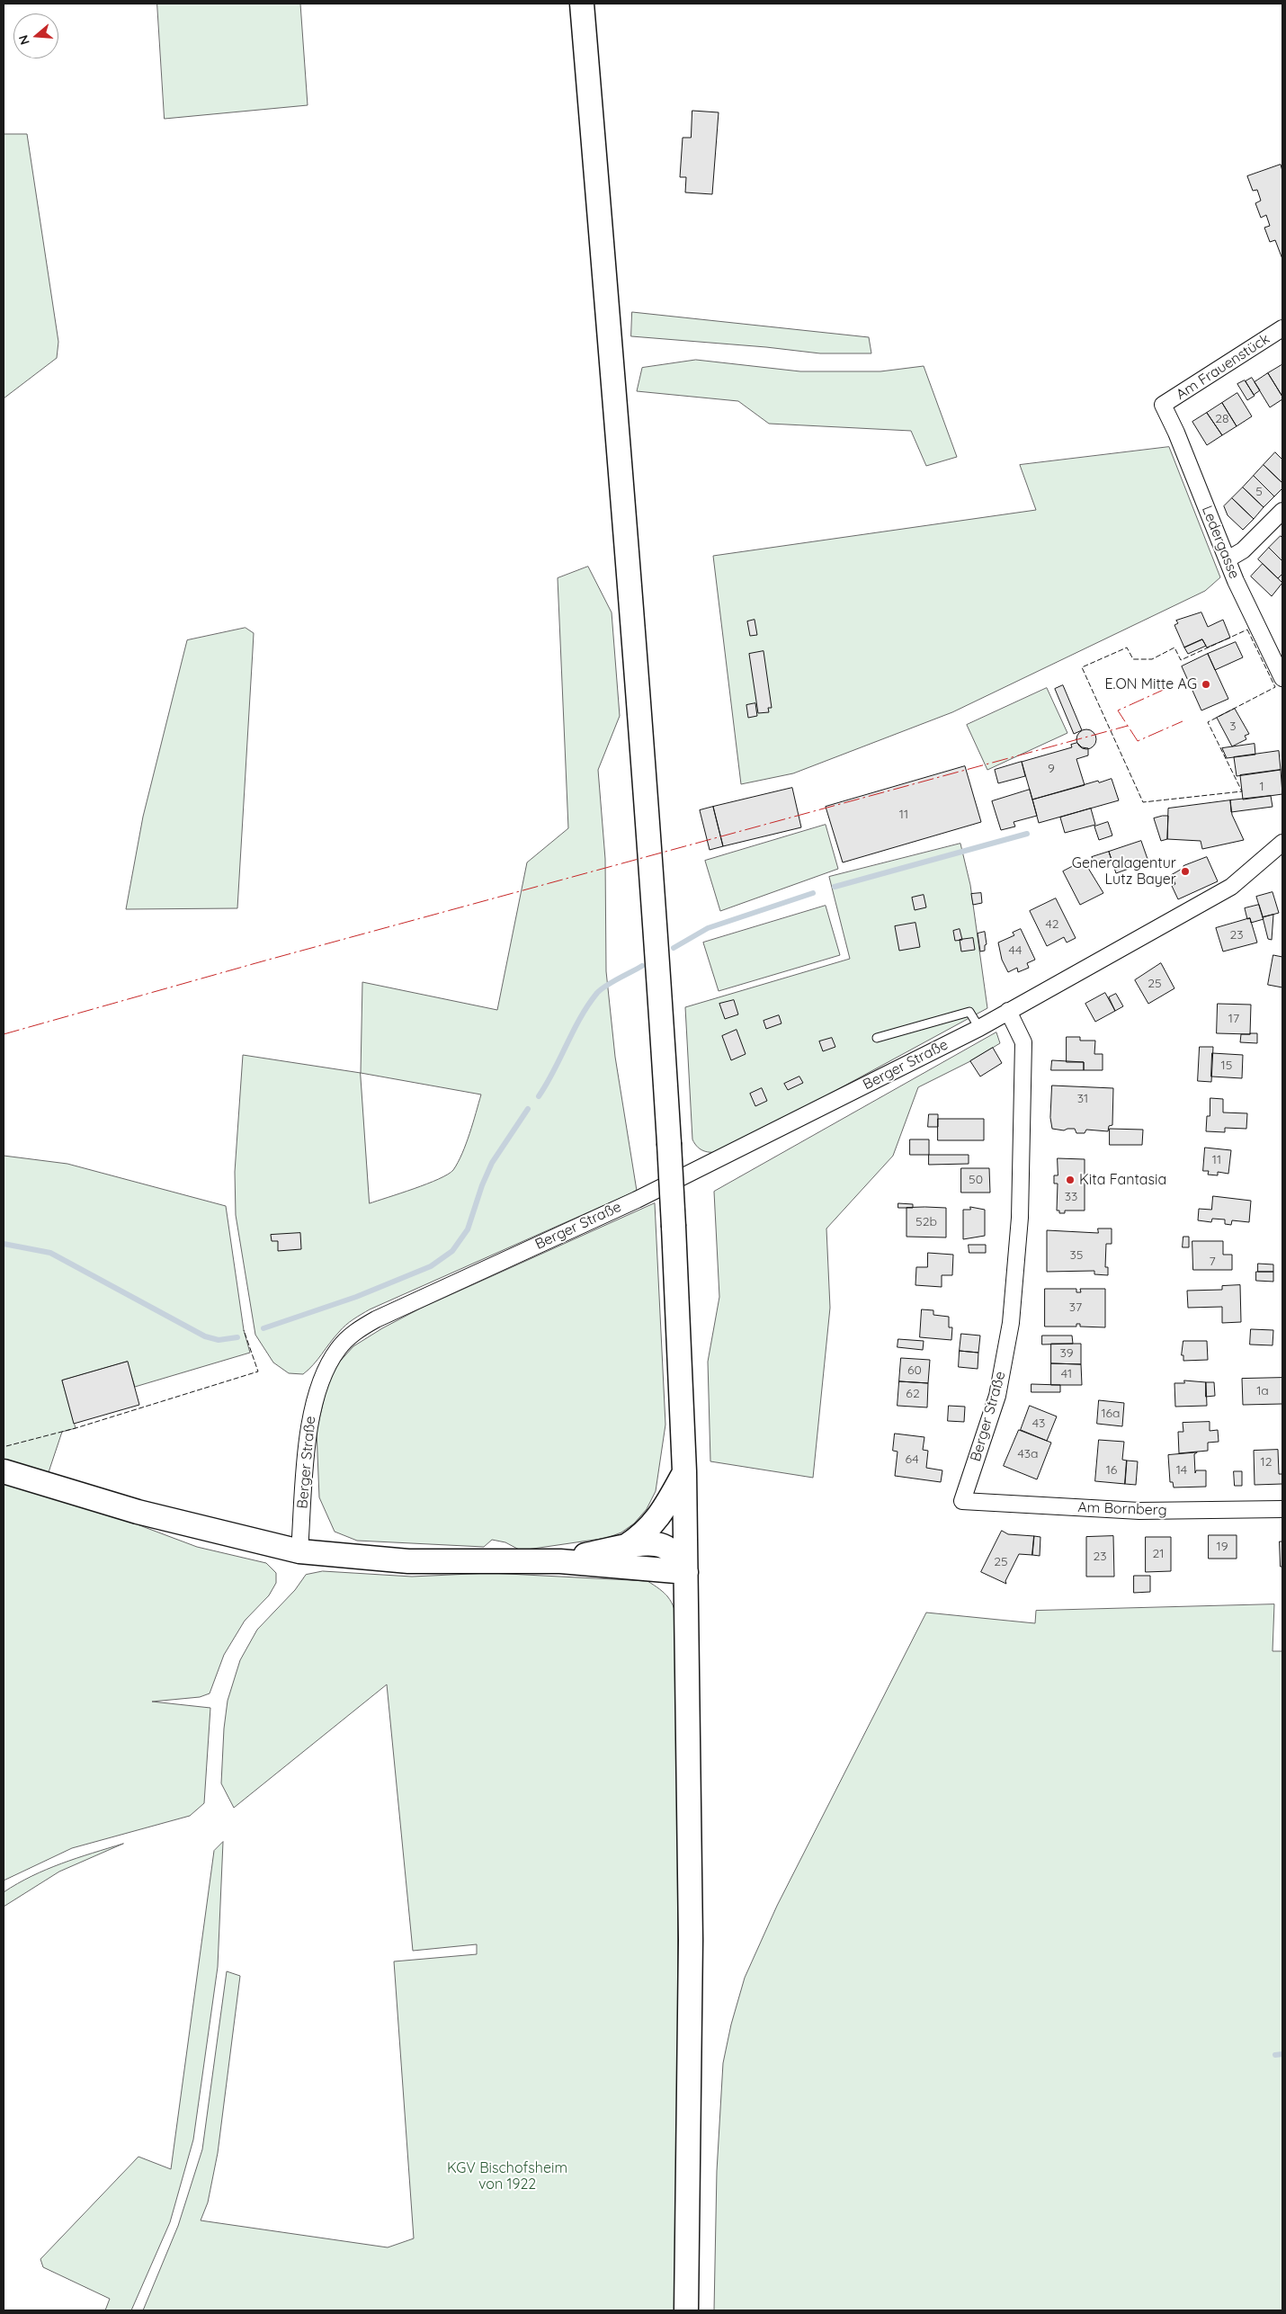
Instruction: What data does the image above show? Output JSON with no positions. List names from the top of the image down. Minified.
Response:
{"streets":{"street":["Am Frauenstück","Ledergasse","Berger Straße","Am Bornberg"]},"crossings":[["Am Frauenstück","Ledergasse"],["Berger Straße","Am Bornberg"]],"parks":["KGV Bischofsheim von 1922"],"places":["E.ON Mitte AG","Generalagentur Lutz Bayer","Kita Fantasia"],"house_numbers":["28","5","3","9","1","11","42","23","44","25","17","15","31","11","50","33","52b","35","7","37","39","60","41","1a","62","16a","43","43a","64","12","16","14","19","21","23","25"],"north":"left"}
